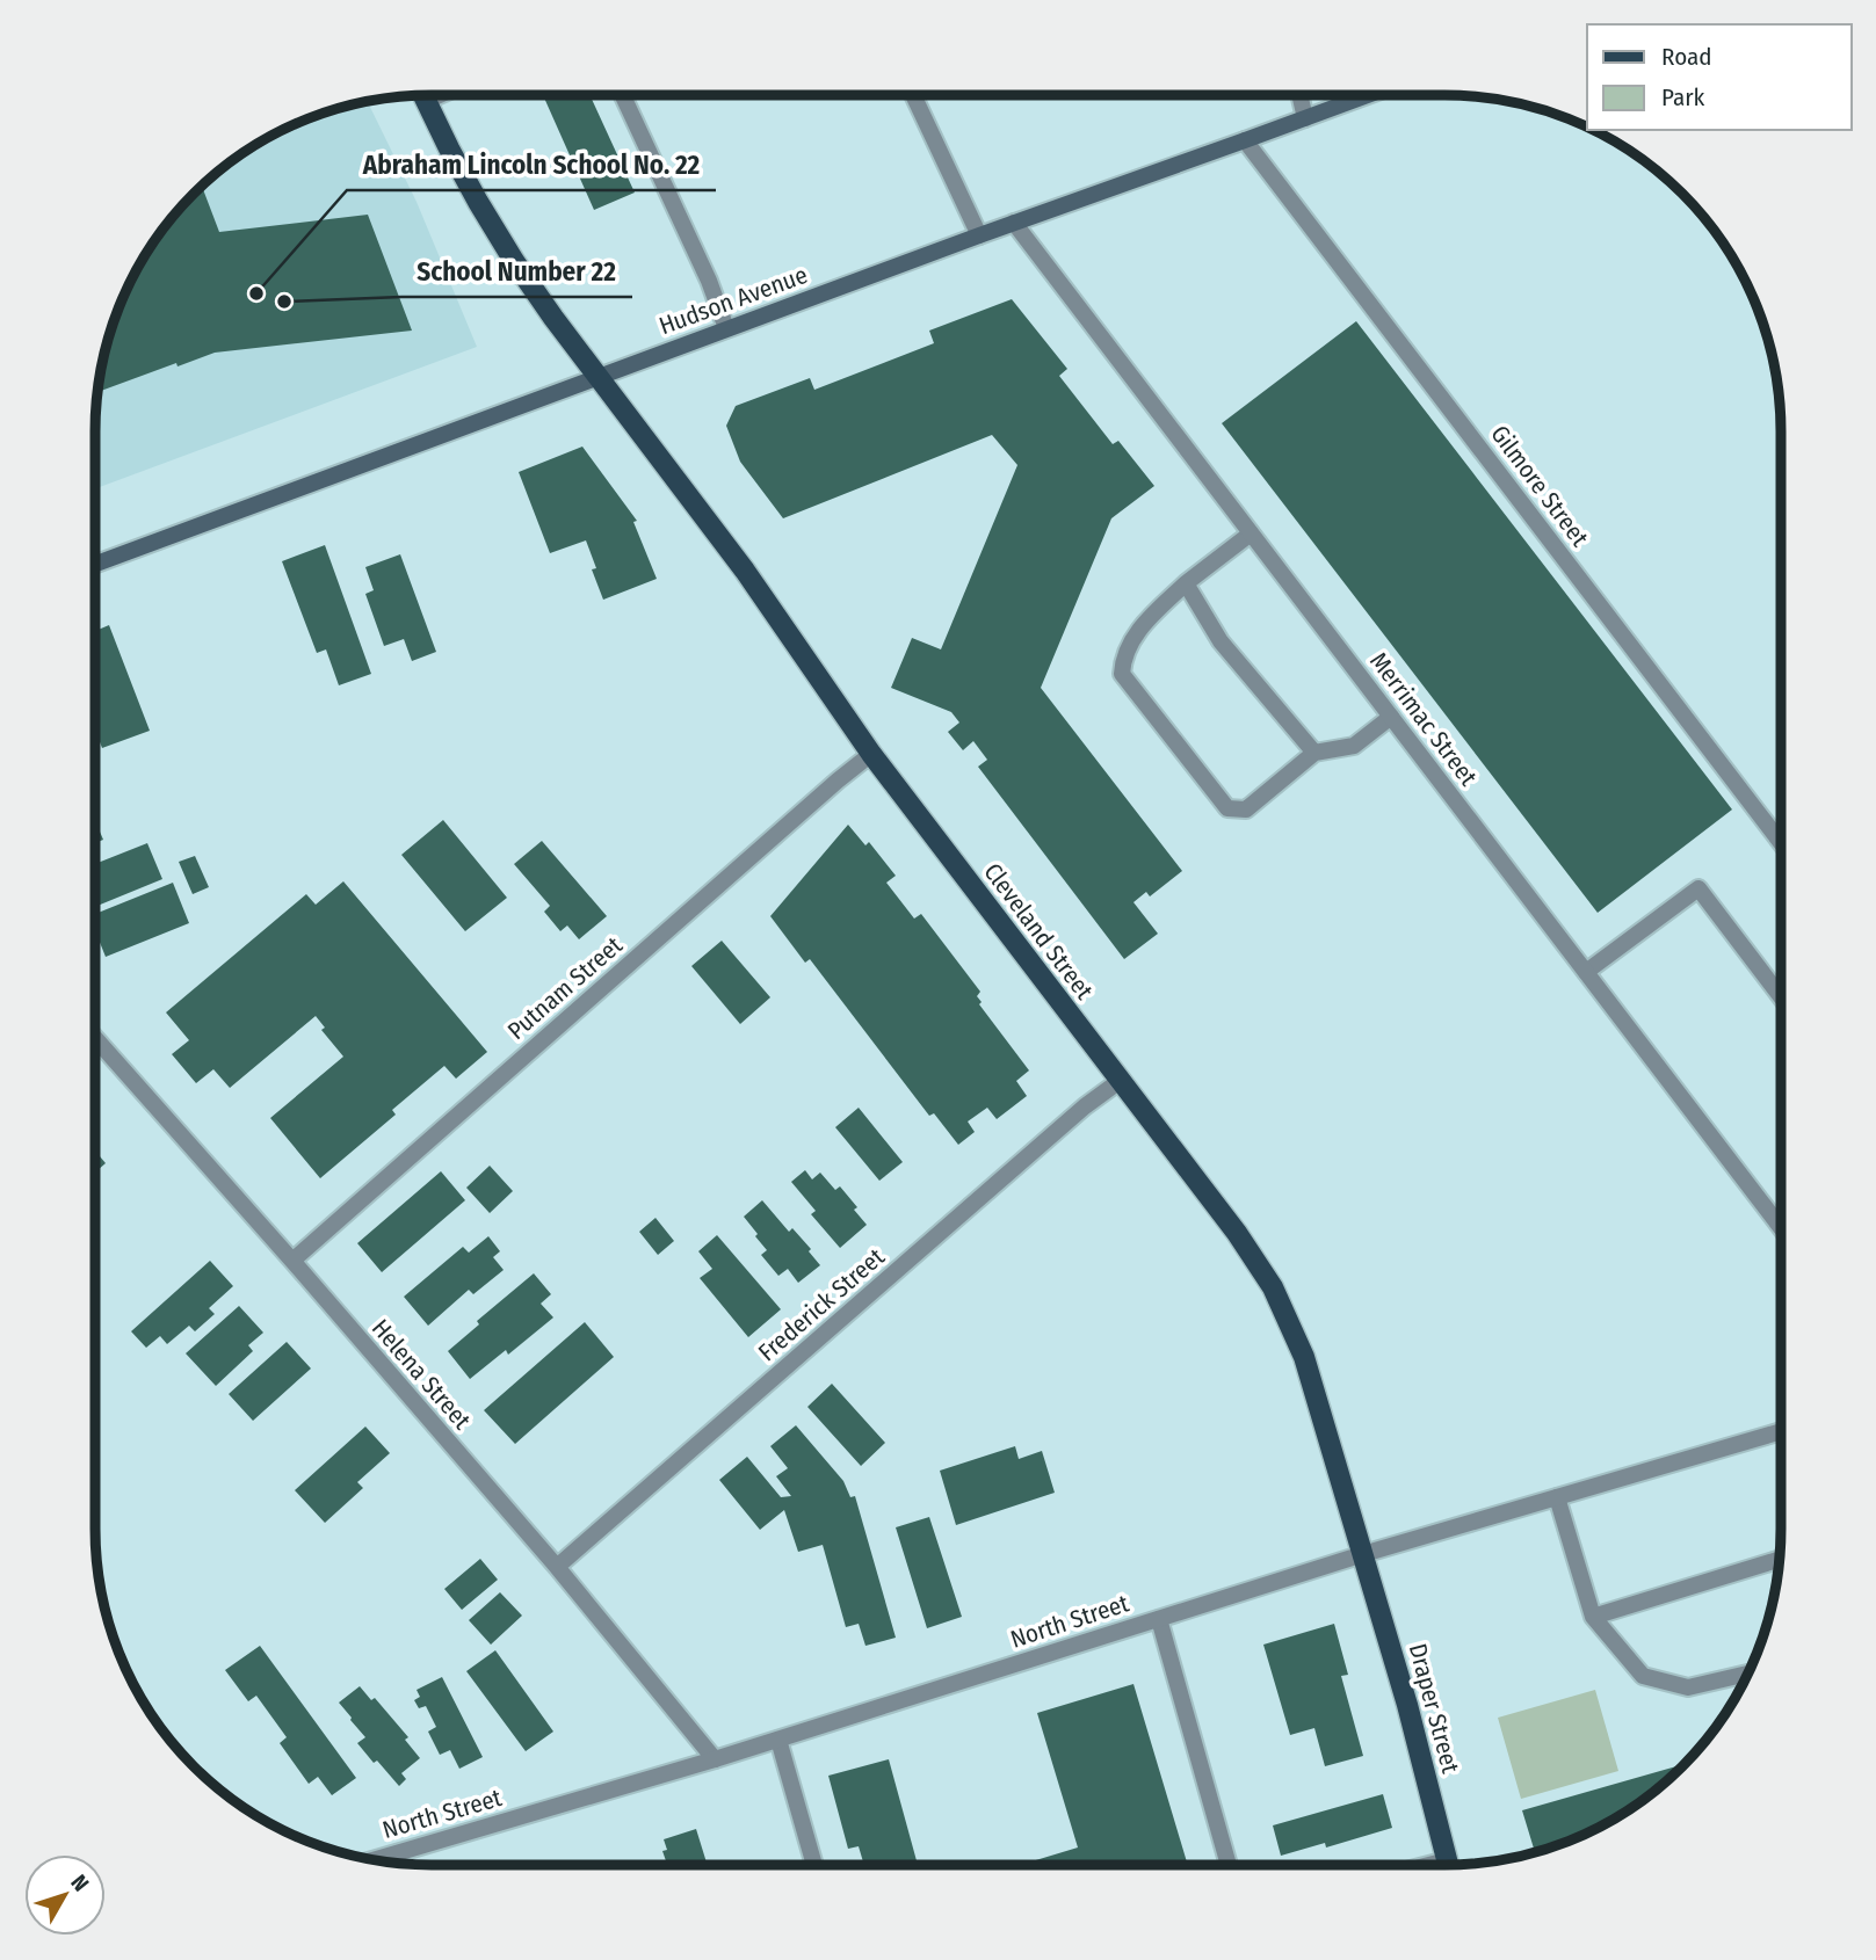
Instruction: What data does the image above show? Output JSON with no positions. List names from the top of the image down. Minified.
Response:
{"streets":{"main road":["Hudson Avenue","Cleveland Street","Draper Street"],"street":["Gilmore Street","Merrimac Street","Putnam Street","Frederick Street","Helena Street","North Street"]},"crossings":[["Hudson Avenue","Gilmore Street"],["Hudson Avenue","Merrimac Street"],["Hudson Avenue","Cleveland Street"],["Cleveland Street","Putnam Street"],["Cleveland Street","Frederick Street"],["Cleveland Street","North Street"],["Cleveland Street","Draper Street"],["Putnam Street","Helena Street"],["Frederick Street","Helena Street"],["Helena Street","North Street"],["North Street","Draper Street"]],"places":["Abraham Lincoln School No. 22","School Number 22"],"legend":["Road","Park"],"north":"top right"}
